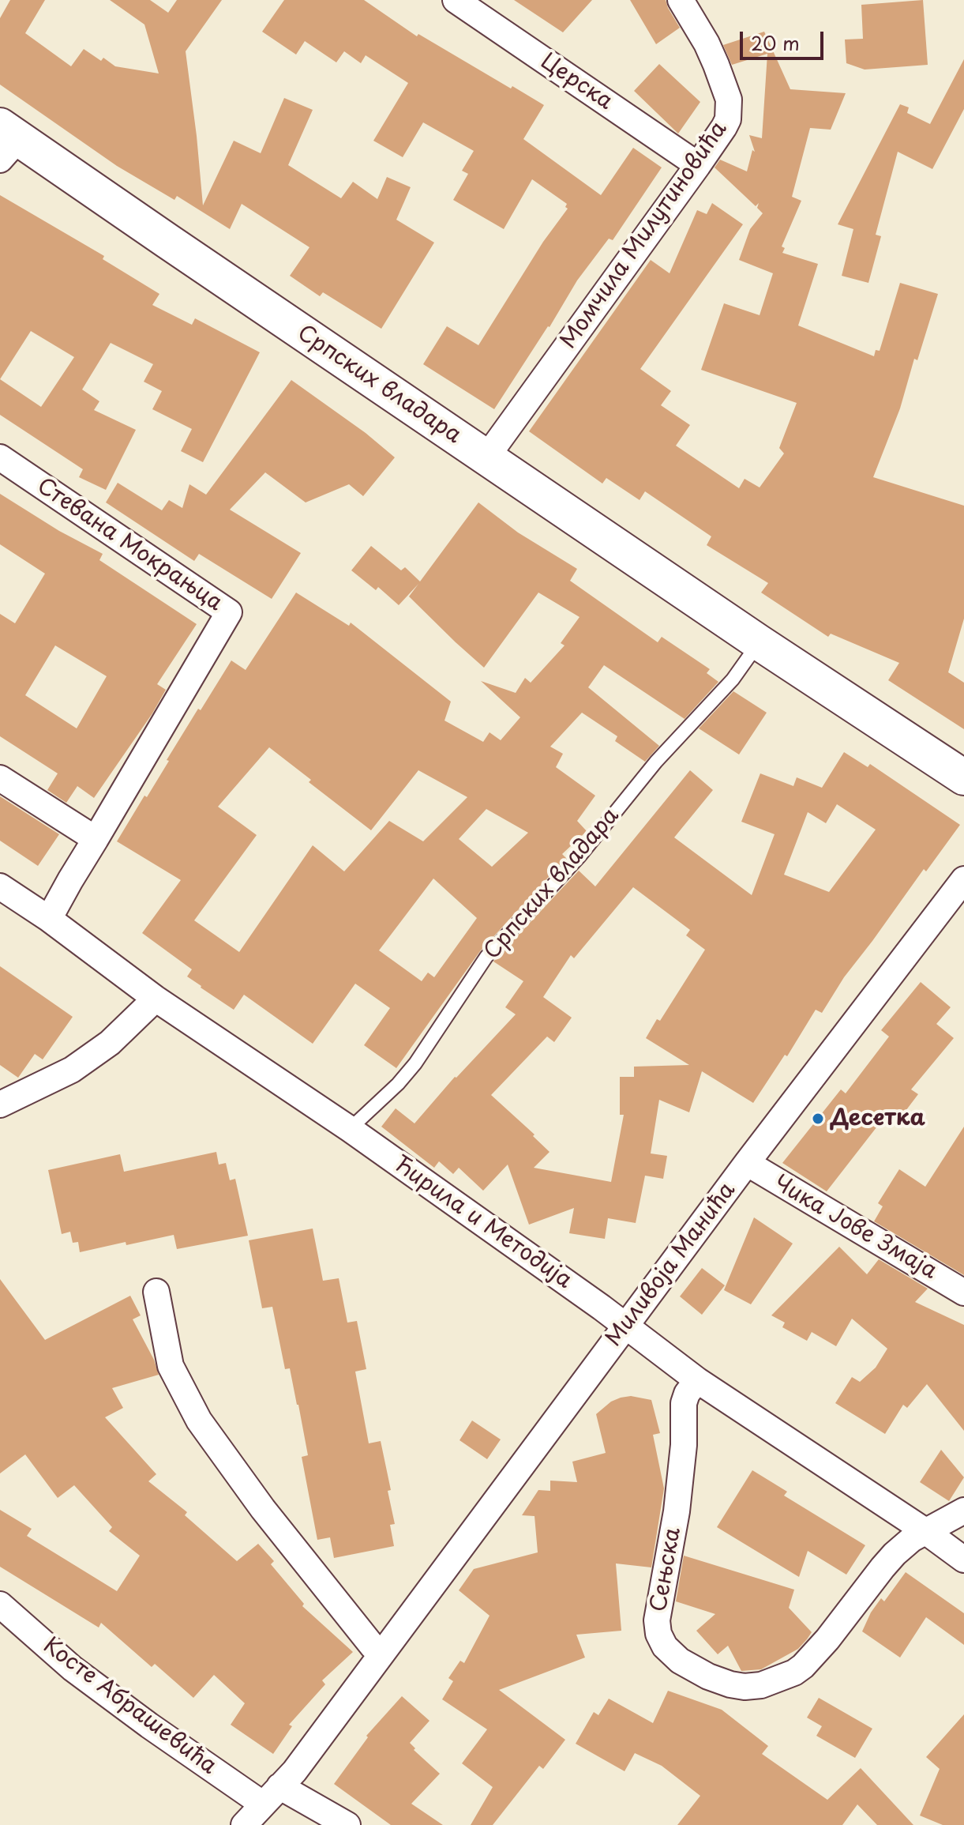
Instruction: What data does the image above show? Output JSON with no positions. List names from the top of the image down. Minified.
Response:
{"streets":{"main road":["Српских владара"],"street":["Церска","Момчила Милутиновића","Стевана Мокрањца","Ћирила и Методија","Чика Јове Змаја","Миливоја Манића","Сењска","Косте Абрашевића"]},"crossings":[["Церска","Момчила Милутиновића"],["Момчила Милутиновића","Српских владара"],["Српских владара","Ћирила и Методија"],["Ћирила и Методија","Миливоја Манића"],["Ћирила и Методија","Сењска"],["Чика Јове Змаја","Миливоја Манића"],["Миливоја Манића","Косте Абрашевића"]],"places":["Десетка"],"scale_bar":"20 m"}
